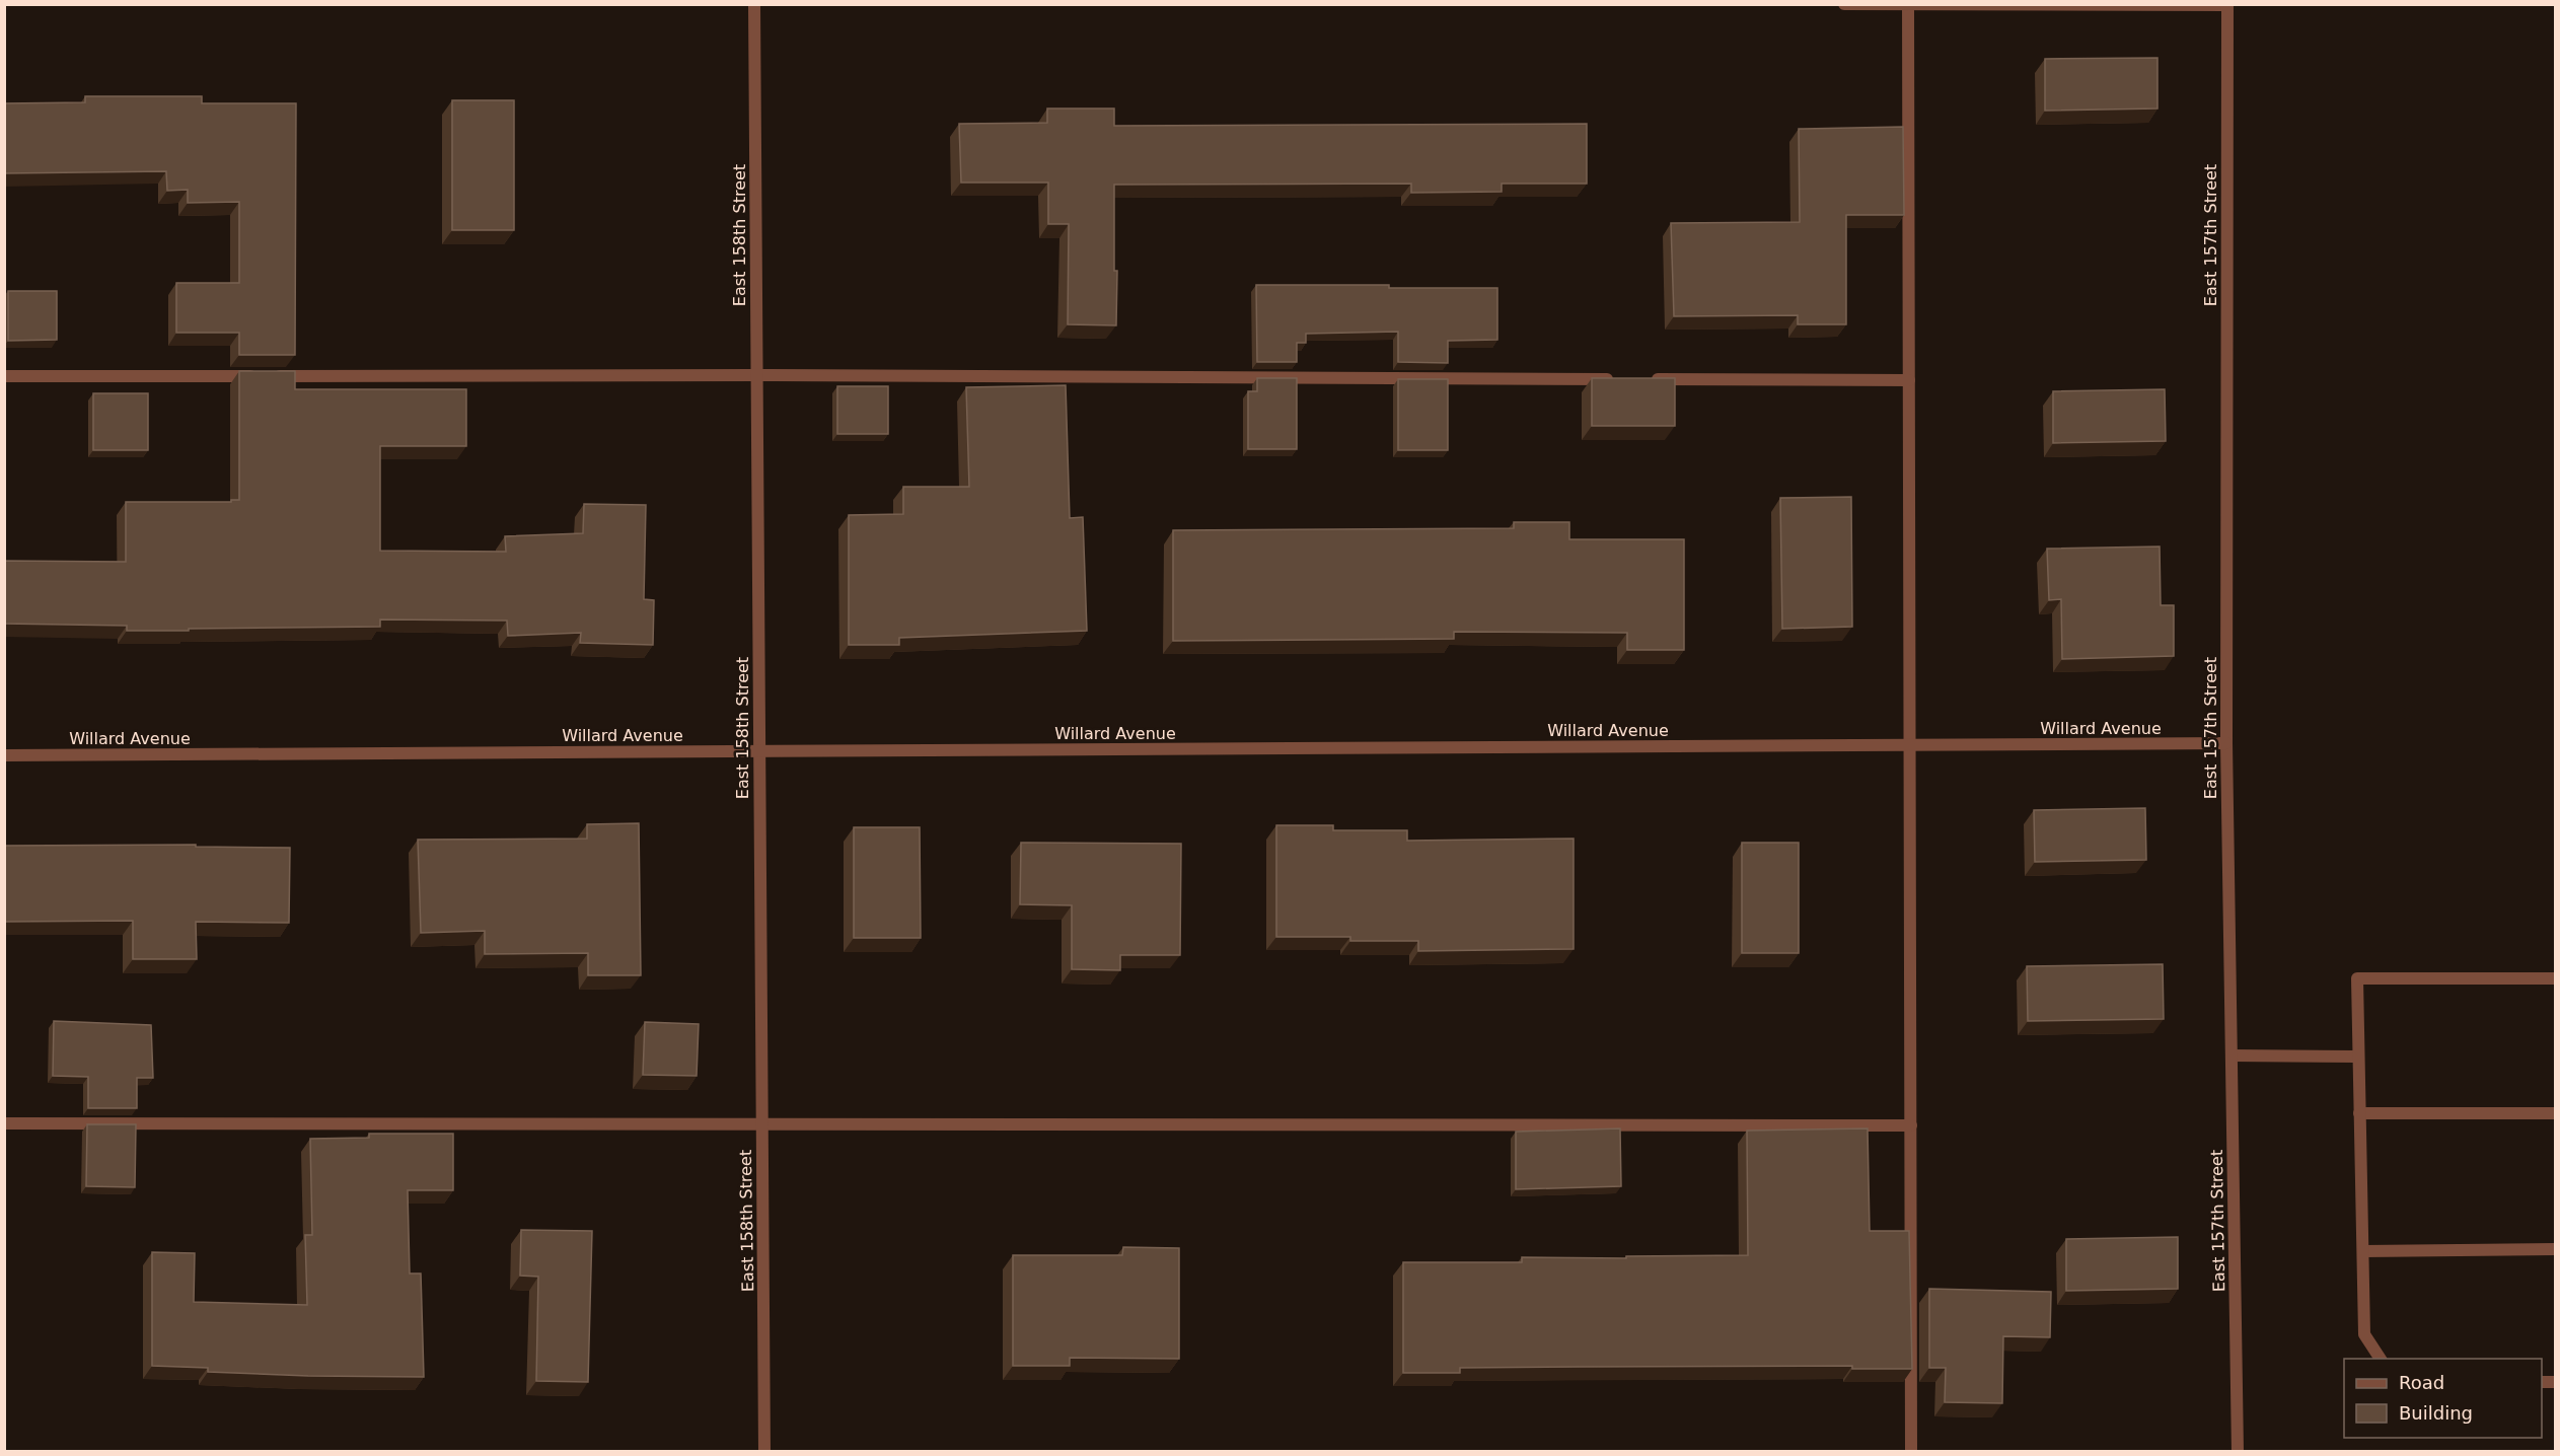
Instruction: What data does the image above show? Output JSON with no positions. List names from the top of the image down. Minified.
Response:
{"streets":{"street":["East 158th Street","East 157th Street","Willard Avenue"]},"crossings":[["East 158th Street","Willard Avenue"],["East 157th Street","Willard Avenue"]],"legend":["Road","Building"]}
